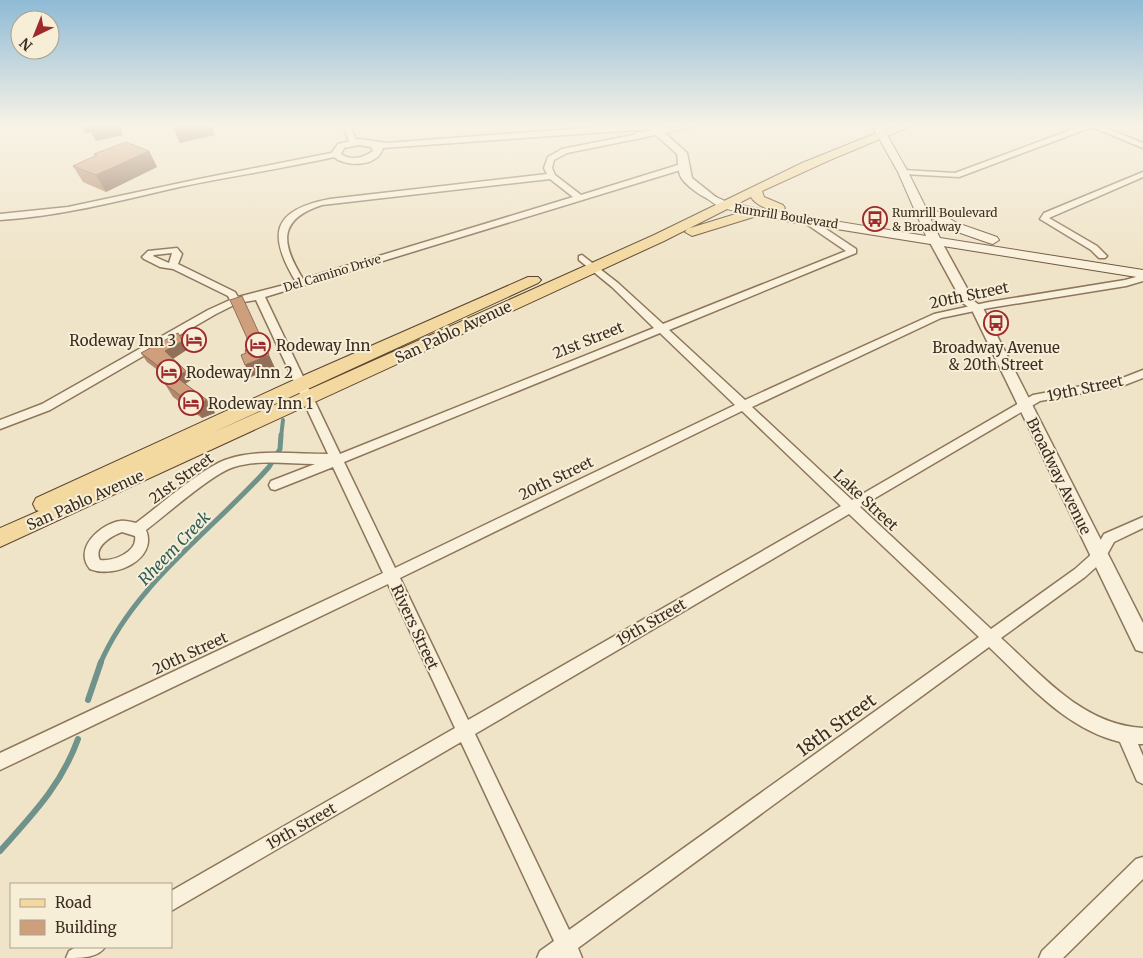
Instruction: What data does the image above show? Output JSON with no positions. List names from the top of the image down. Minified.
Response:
{"streets":{"main road":["Rumrill Boulevard","San Pablo Avenue","Broadway Avenue"],"street":["Del Camino Drive","20th Street","21st Street","19th Street","Lake Street","Rivers Street","18th Street"]},"crossings":[["Rumrill Boulevard","San Pablo Avenue"],["Rumrill Boulevard","21st Street"],["Rumrill Boulevard","Broadway Avenue"],["Del Camino Drive","Rivers Street"],["20th Street","Broadway Avenue"],["20th Street","Lake Street"],["20th Street","Rivers Street"],["San Pablo Avenue","Lake Street"],["San Pablo Avenue","Rivers Street"],["21st Street","Lake Street"],["21st Street","Rivers Street"],["19th Street","Broadway Avenue"],["19th Street","Lake Street"],["19th Street","Rivers Street"],["Broadway Avenue","18th Street"],["Lake Street","18th Street"],["Rivers Street","18th Street"]],"water":["Rheem Creek"],"places":{"bus stop":["Rumrill Boulevard & Broadway","Broadway Avenue & 20th Street"],"hotel":["Rodeway Inn 3","Rodeway Inn","Rodeway Inn 2","Rodeway Inn 1"]},"legend":["Road","Building"],"north":"bottom left"}
